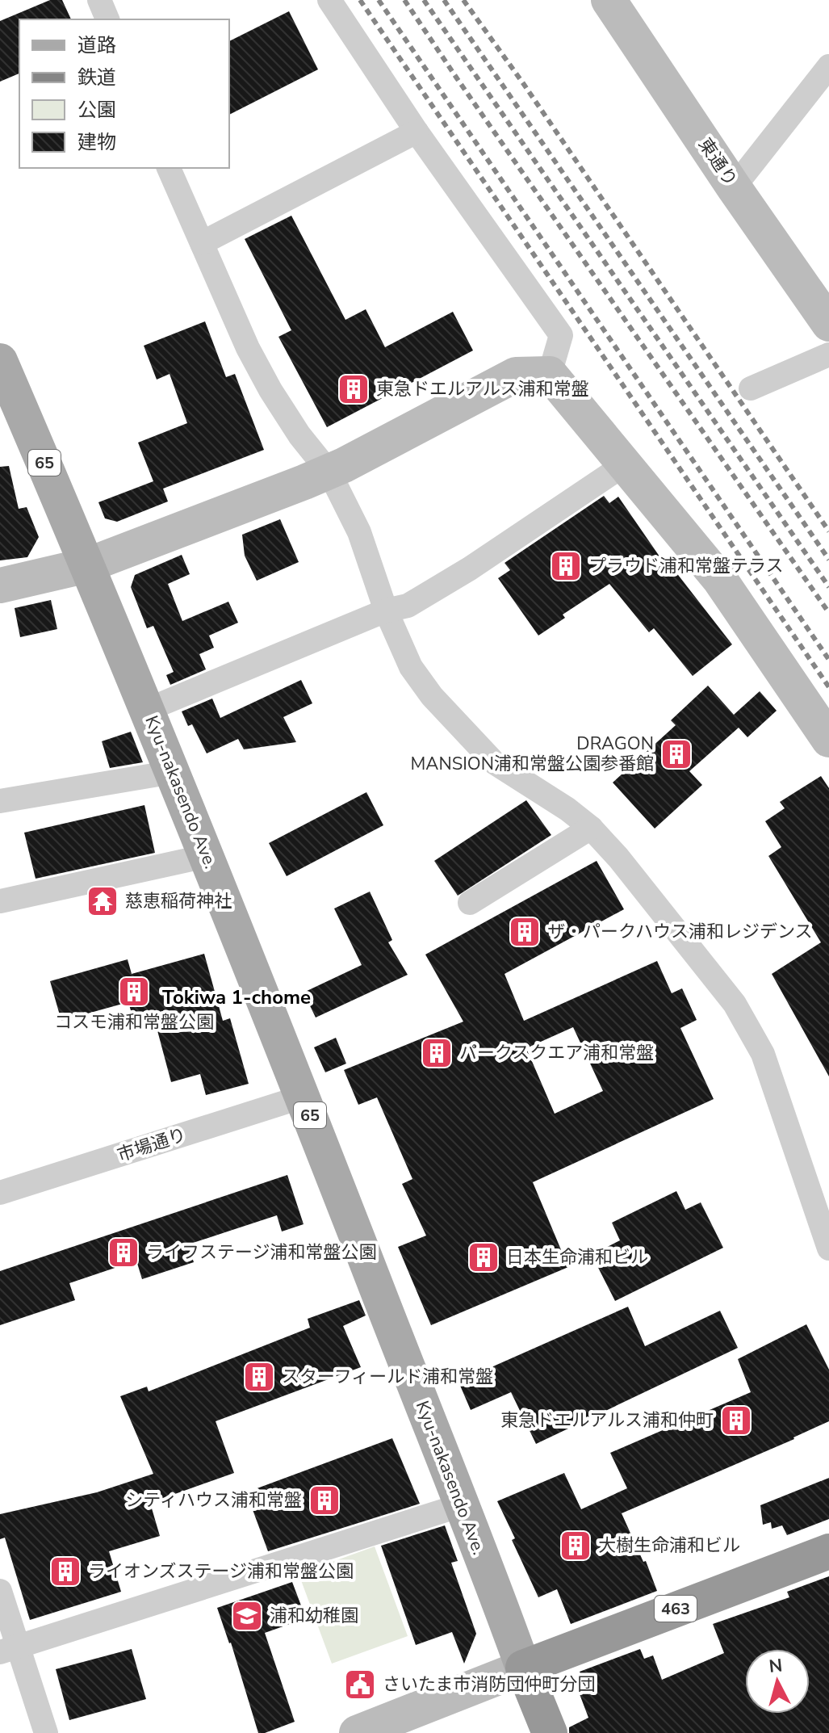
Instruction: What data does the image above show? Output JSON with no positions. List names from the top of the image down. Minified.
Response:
{"streets":{"highway":["Kyu-nakasendo Ave.","463"],"main road":["65"],"street":["東通り","市場通り"]},"crossings":[["Kyu-nakasendo Ave.","市場通り"],["Kyu-nakasendo Ave.","463"]],"districts":["Tokiwa 1-chome"],"places":{"building":["東急ドエルアルス浦和常盤","プラウド浦和常盤テラス","DRAGON MANSION浦和常盤公園参番館","ザ・パークハウス浦和レジデンス","コスモ浦和常盤公園","パークスクエア浦和常盤","ライフステージ浦和常盤公園","日本生命浦和ビル","スターフィールド浦和常盤","東急ドエルアルス浦和仲町","シティハウス浦和常盤","大樹生命浦和ビル","ライオンズステージ浦和常盤公園"],"temple":["慈恵稲荷神社"],"school or university":["浦和幼稚園"],"public building":["さいたま市消防団仲町分団"]},"legend":["道路","鉄道","公園","建物"],"north":"top"}
